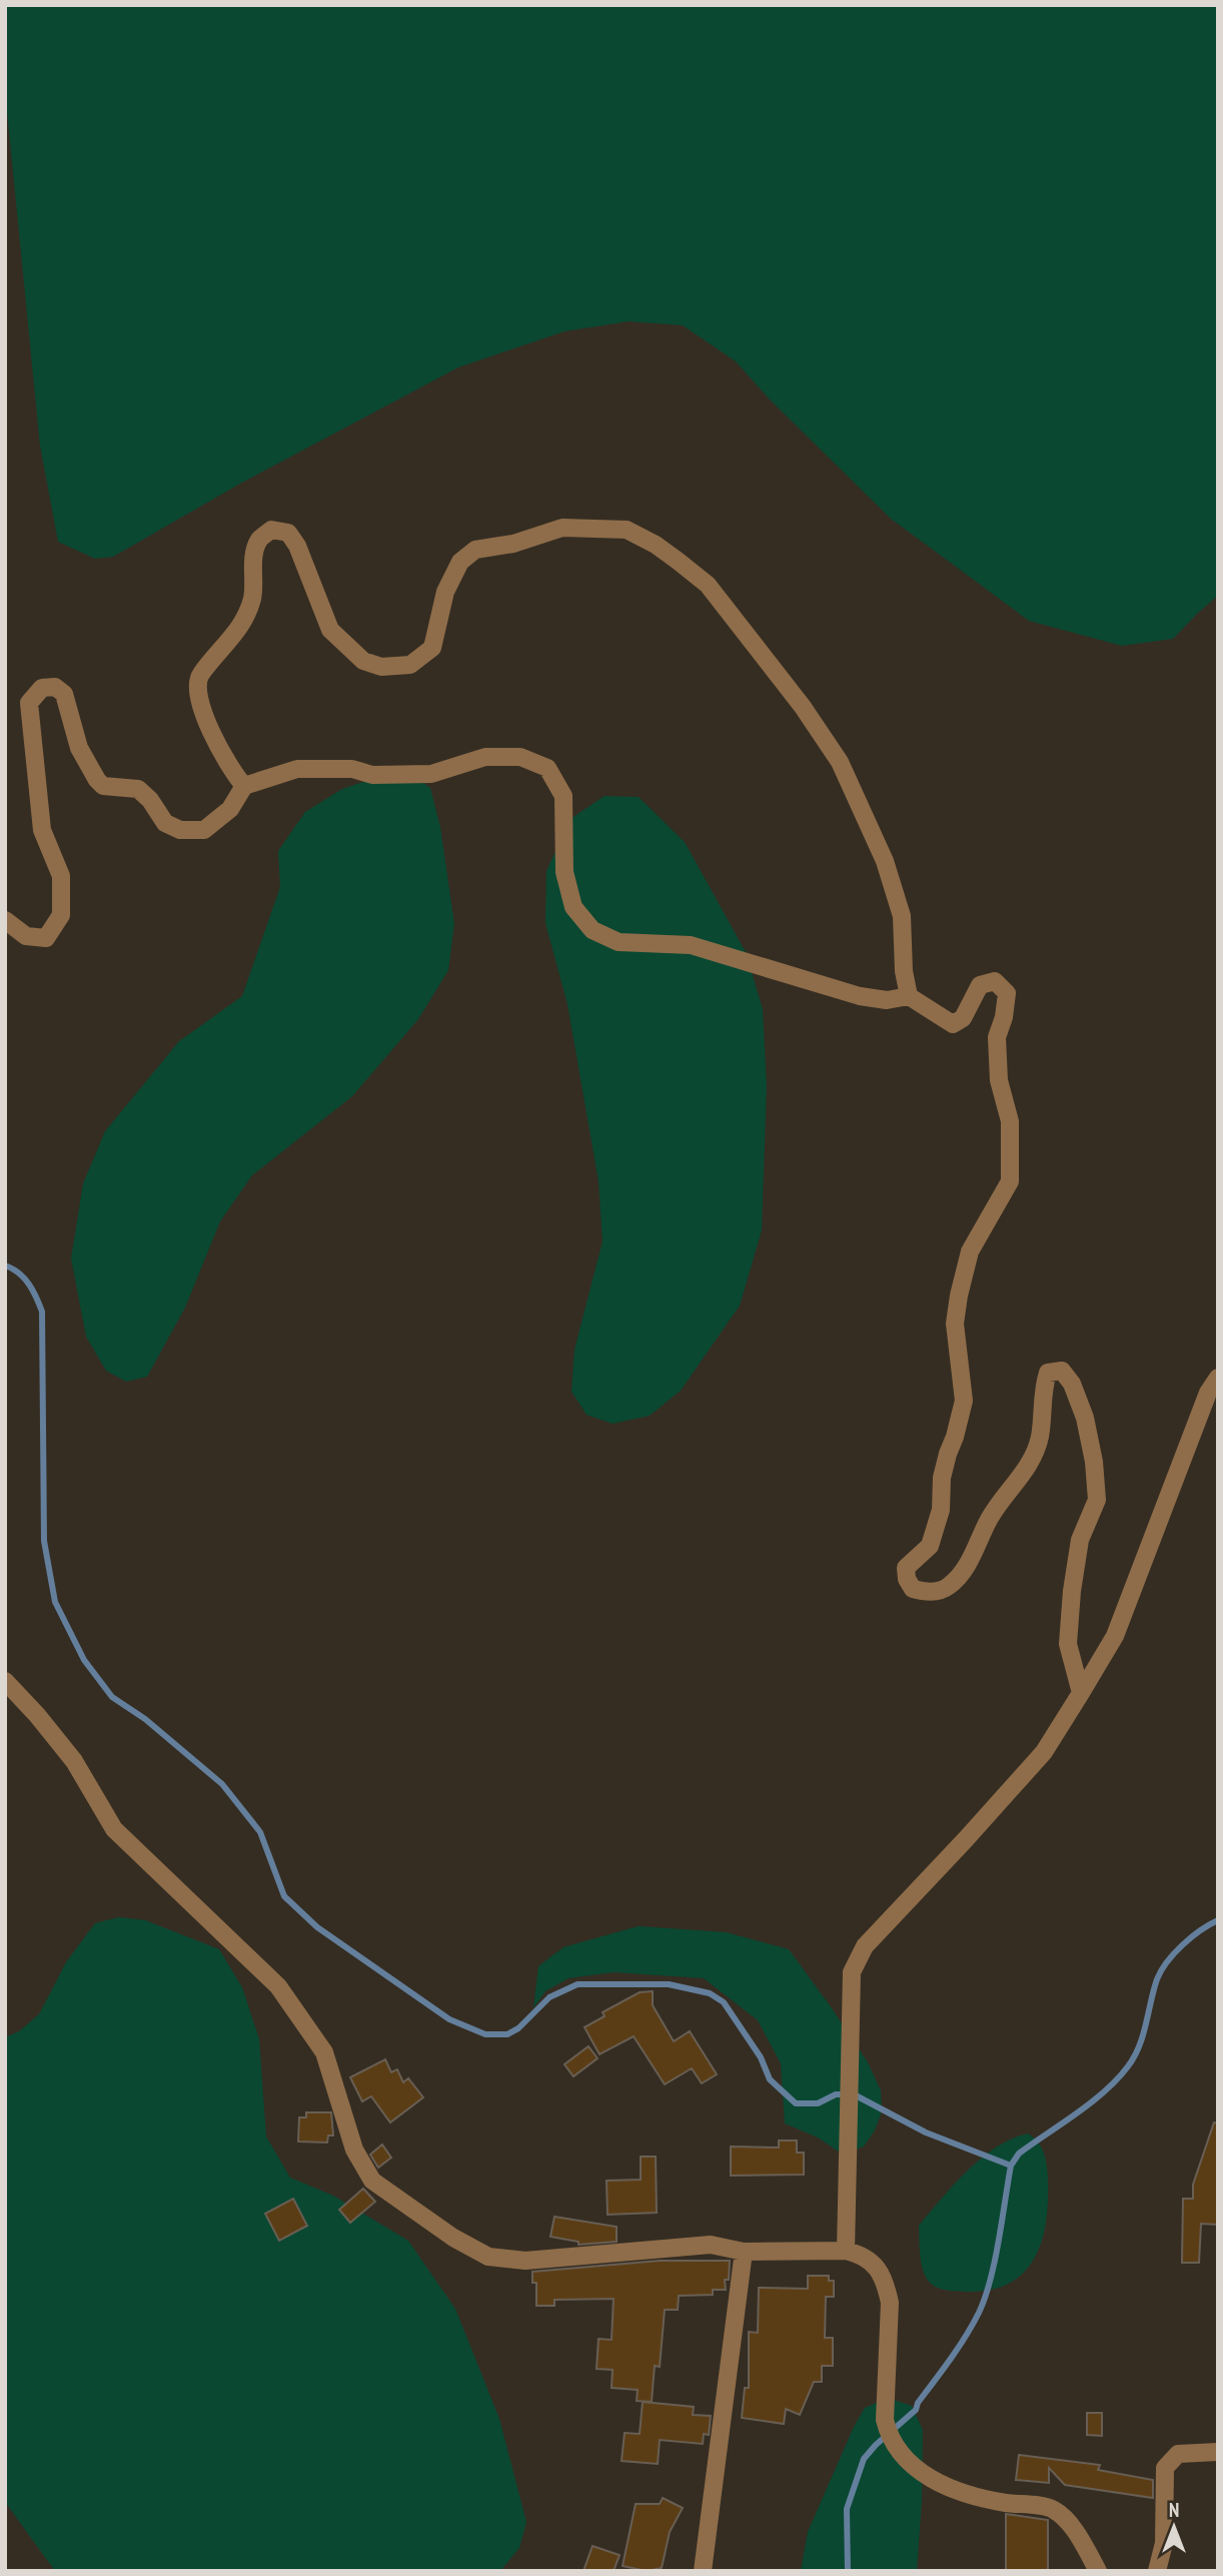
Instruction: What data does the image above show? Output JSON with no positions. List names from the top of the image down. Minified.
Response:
{"north":"top"}
